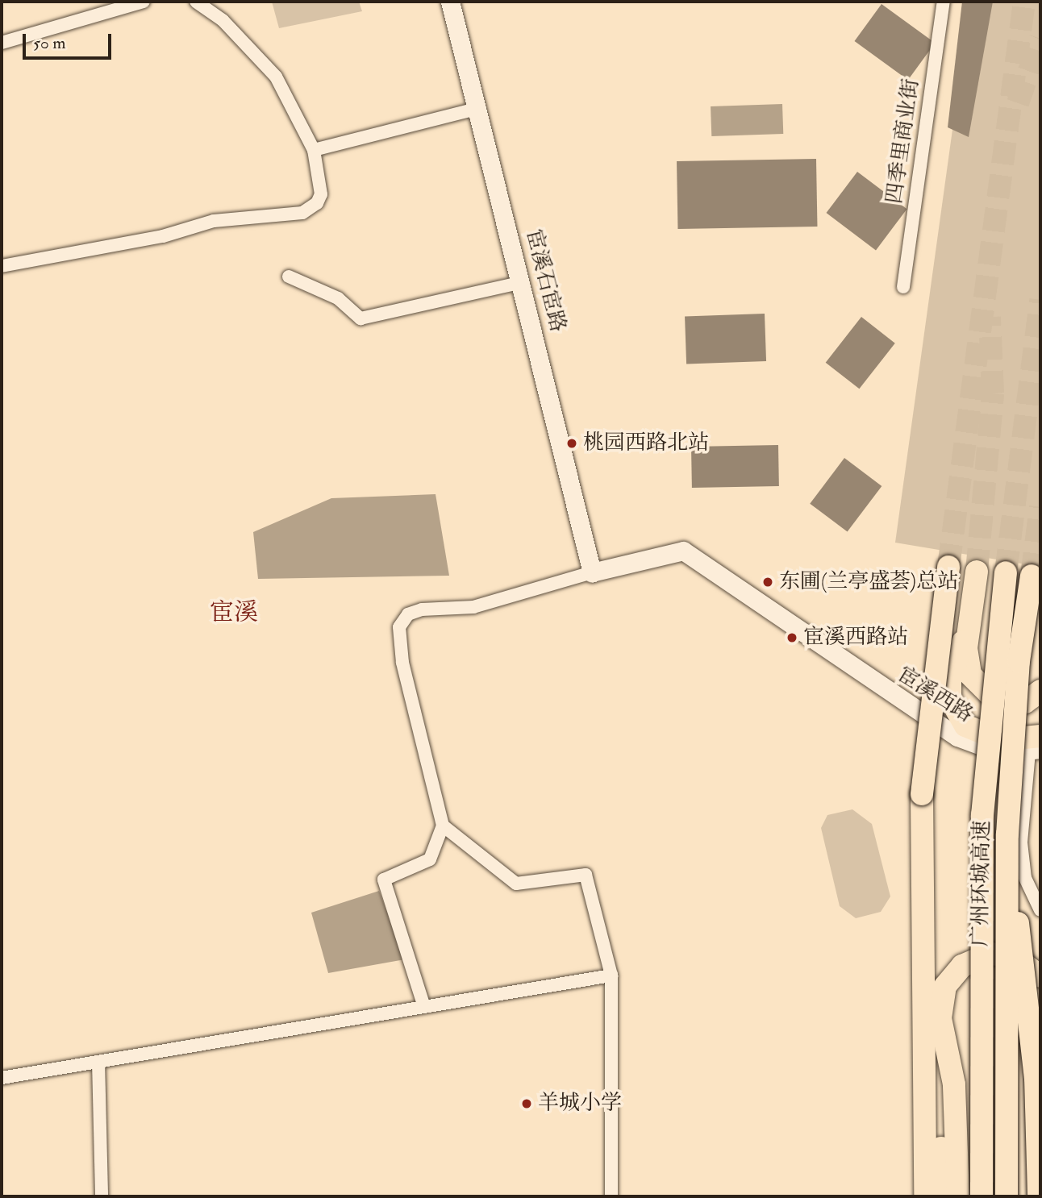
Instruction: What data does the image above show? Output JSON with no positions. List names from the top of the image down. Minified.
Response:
{"streets":{"highway":["广州环城高速"],"street":["四季里商业街","宦溪石宦路","宦溪西路"]},"crossings":[["宦溪石宦路","宦溪西路"]],"districts":["宦溪"],"places":["桃园西路北站","东圃(兰亭盛荟)总站","宦溪西路站","羊城小学"],"scale_bar":"50 m"}
